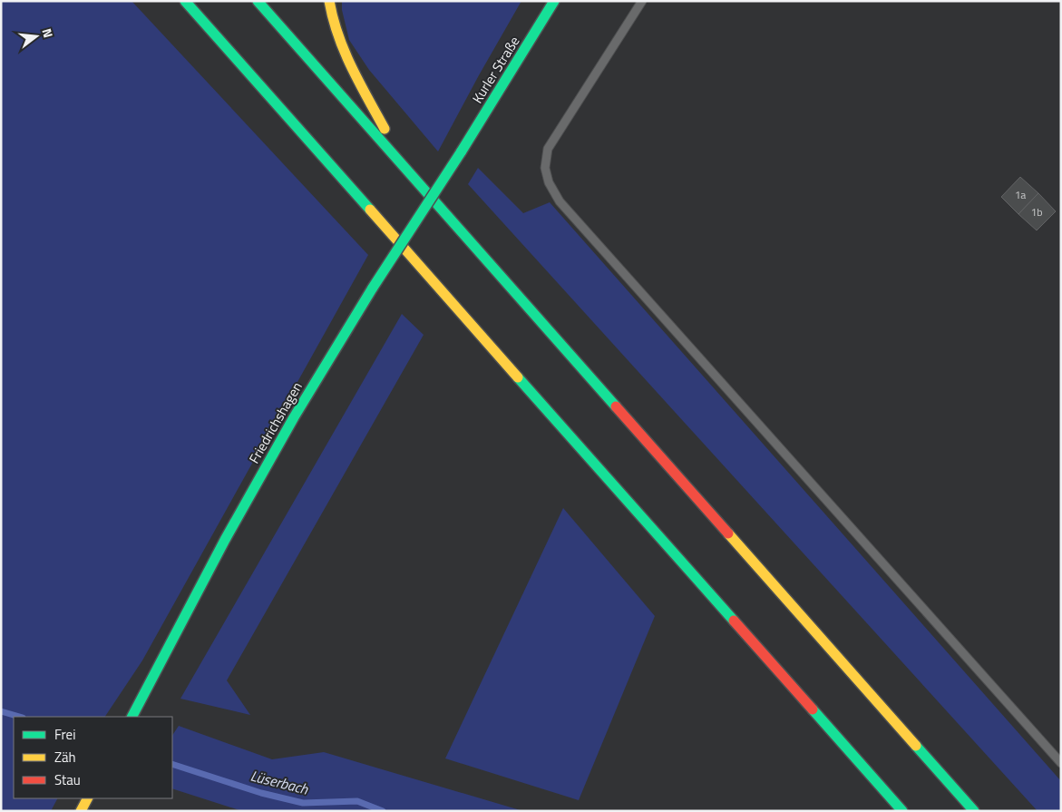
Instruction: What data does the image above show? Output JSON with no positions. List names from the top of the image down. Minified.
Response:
{"streets":{"main road":["Kurler Straße","Friedrichshagen"]},"crossings":[["Kurler Straße","Friedrichshagen"]],"water":["Lüserbach"],"house_numbers":["1a","1b"],"legend":["Frei","Zäh","Stau"],"north":"right"}
